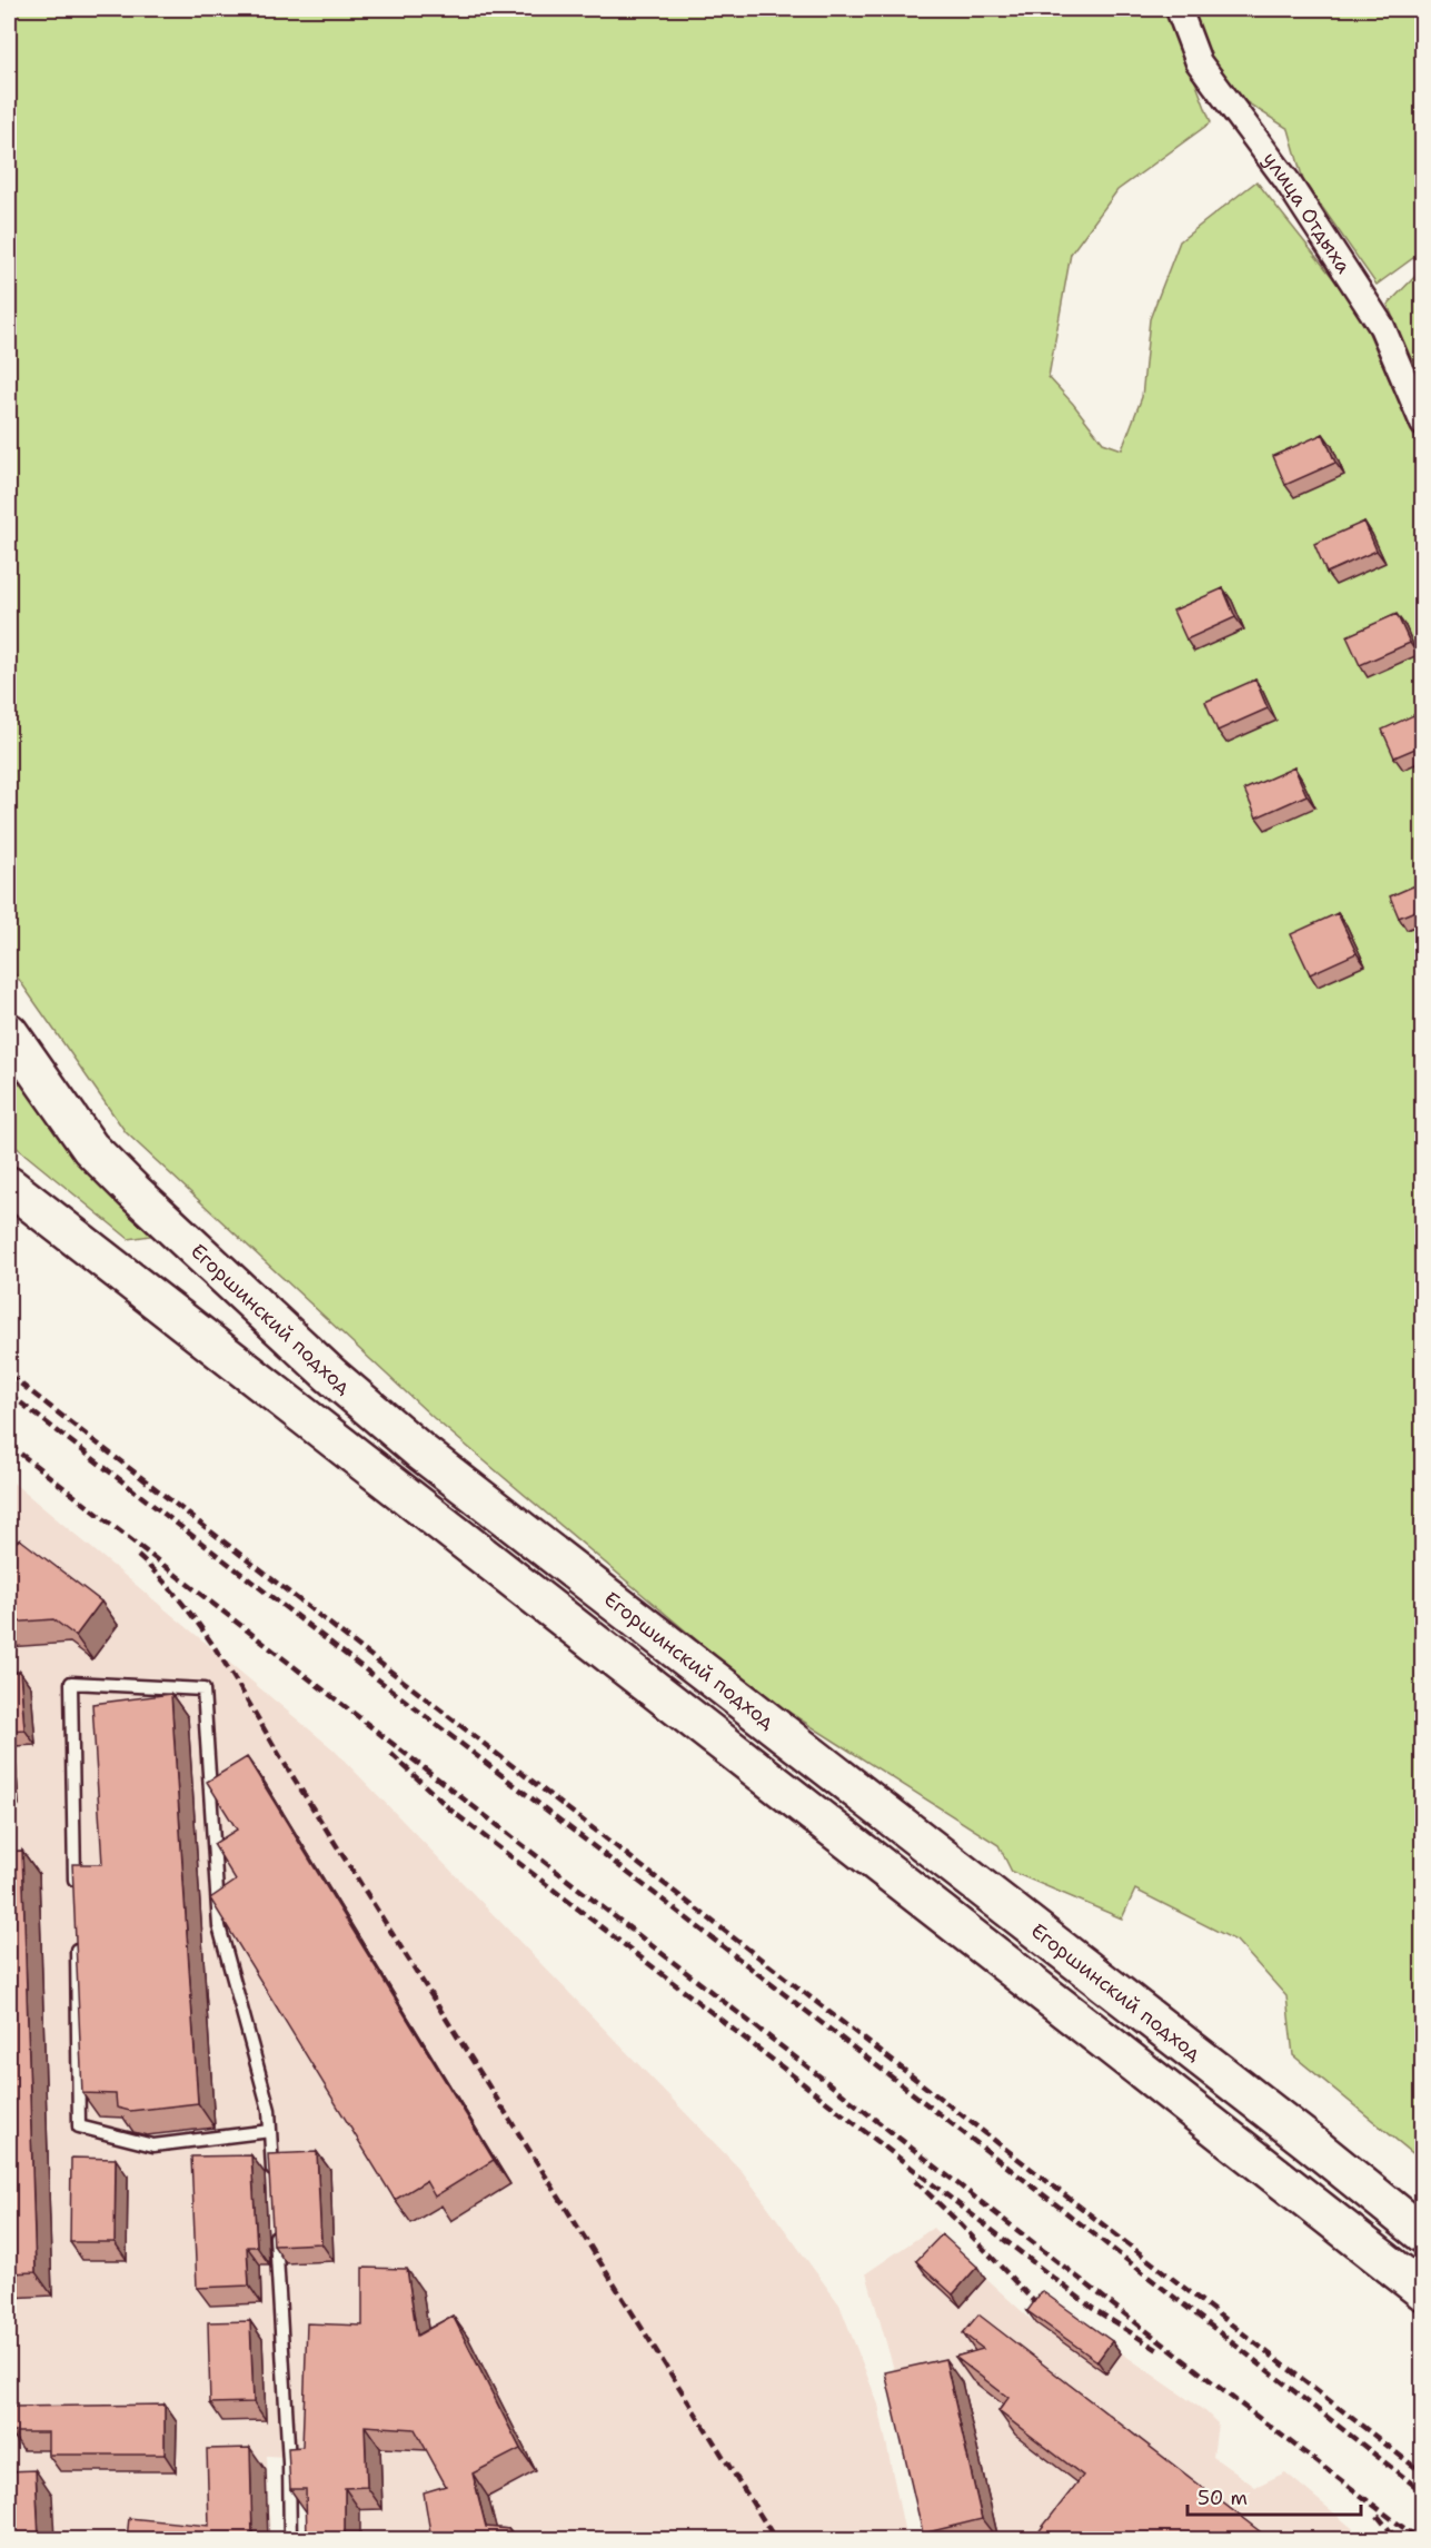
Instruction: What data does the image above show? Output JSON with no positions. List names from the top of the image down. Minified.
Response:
{"streets":{"main road":["Егоршинский подход"],"street":["улица Отдыха"]},"scale_bar":"50 m"}
